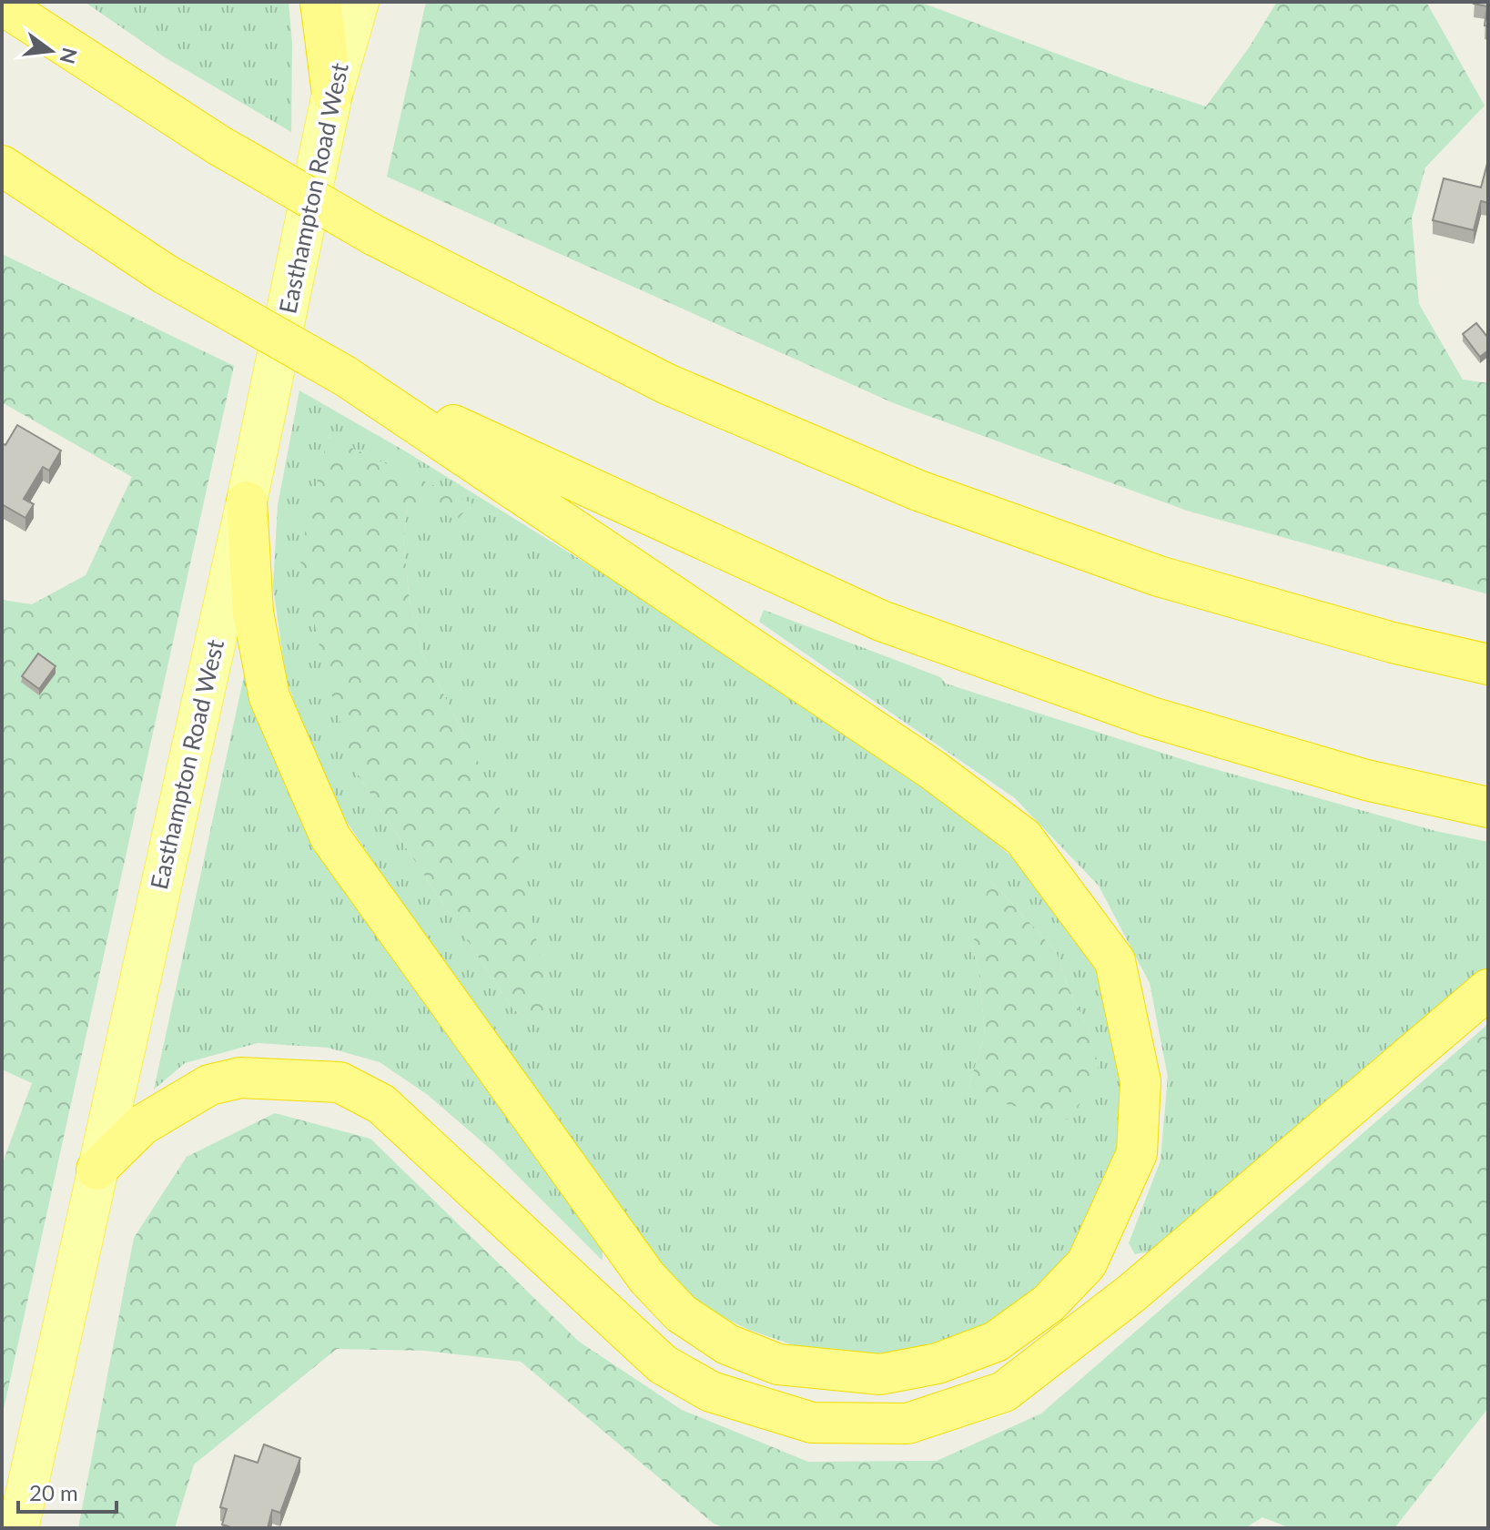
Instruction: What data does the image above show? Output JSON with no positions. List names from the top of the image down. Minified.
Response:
{"streets":{"main road":["Easthampton Road West"]},"scale_bar":"20 m","north":"right"}
